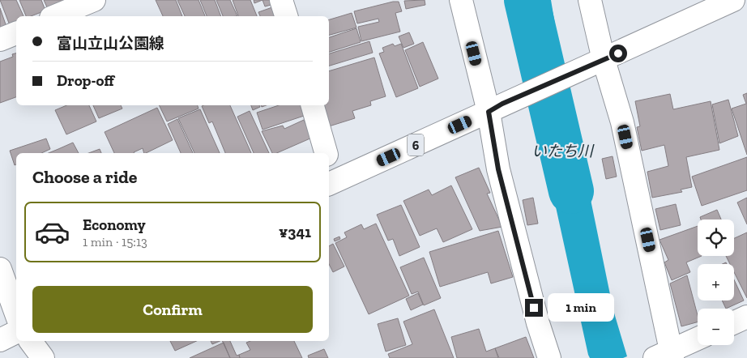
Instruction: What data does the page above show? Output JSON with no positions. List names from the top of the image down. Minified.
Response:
{"streets":{"street":["6"]},"water":["いたち川"],"page":{"banner":["富山立山公園線","Drop-off"],"heading":"Choose a ride","list":[{"name":"Economy","note":"1 min · 15:13","value":"¥341"}],"map_buttons":["+","−"],"buttons":"Confirm","bubble":"1 min"}}
